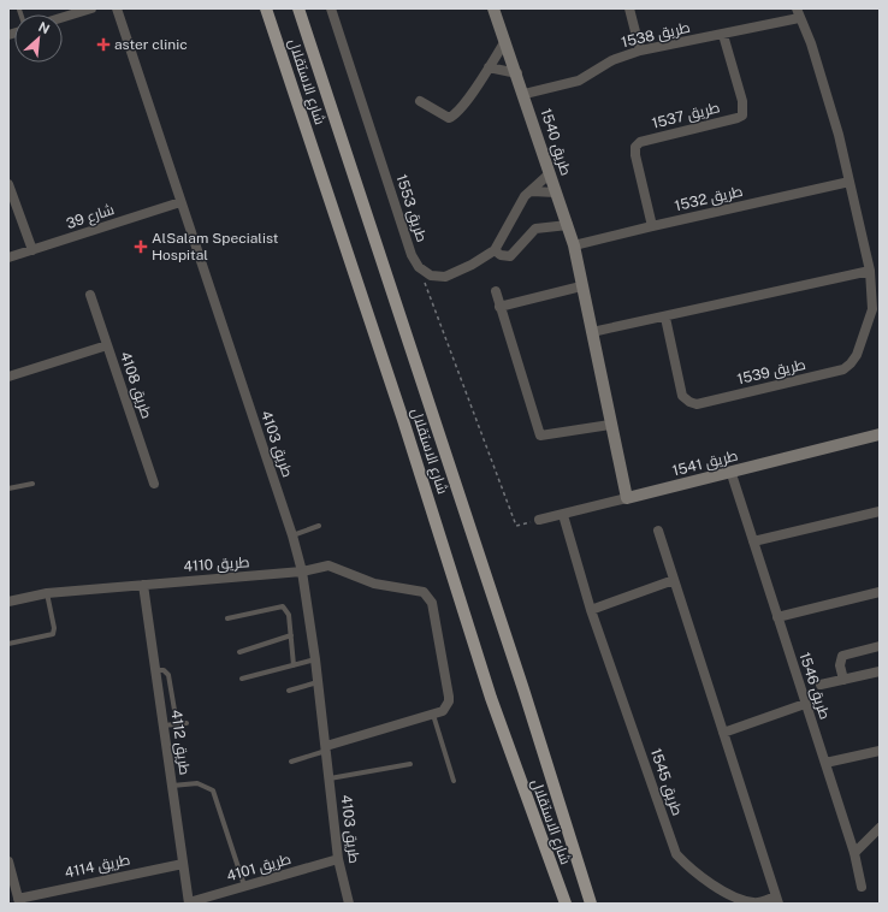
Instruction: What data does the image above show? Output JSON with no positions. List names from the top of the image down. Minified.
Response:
{"streets":{"main road":["شارع الاستقلال"],"street":["طريق 1538","طريق 1537","طريق 1540","طريق 1532","طريق 1553","شارع 39","طريق 1539","طريق 4108","طريق 4103","طريق 1541","طريق 4110","طريق 1546","طريق 4112","طريق 1545","طريق 4114","طريق 4101"]},"crossings":[["طريق 1538","طريق 1537"],["طريق 1538","طريق 1540"],["طريق 1538","طريق 1539"],["طريق 1537","طريق 1532"],["طريق 1540","طريق 1532"],["طريق 1540","طريق 1541"],["طريق 1532","طريق 1539"],["شارع 39","طريق 4103"],["طريق 4103","طريق 4110"],["طريق 4103","طريق 4101"],["طريق 1541","طريق 1546"],["طريق 1541","طريق 1545"],["طريق 4110","طريق 4112"],["طريق 4112","طريق 4114"],["طريق 4112","طريق 4101"]],"places":{"health":["aster clinic","AlSalam Specialist Hospital"]},"north":"top right"}
